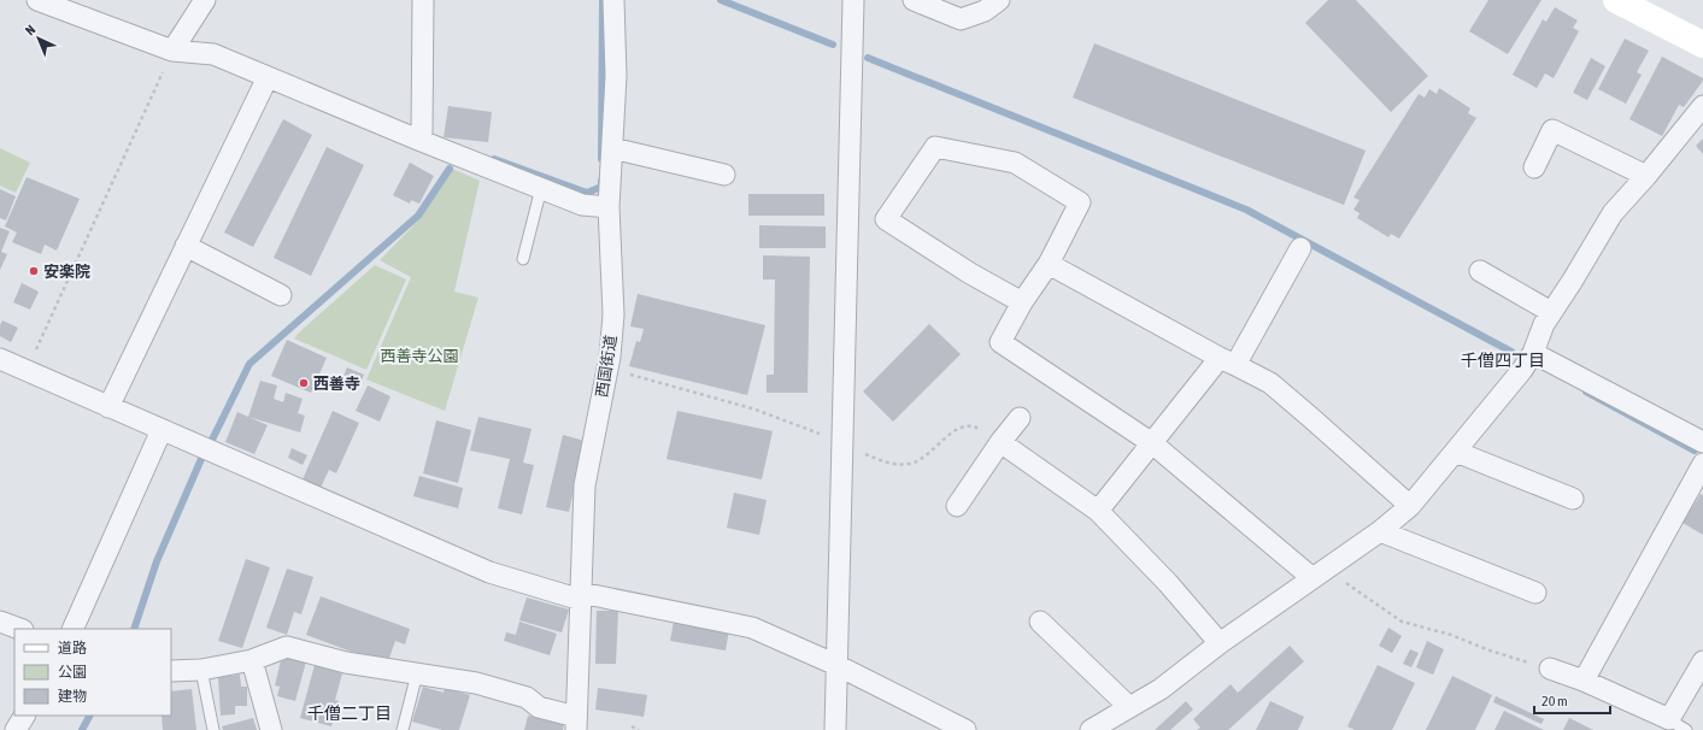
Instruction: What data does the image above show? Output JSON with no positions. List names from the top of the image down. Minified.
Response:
{"streets":{"street":["西国街道"]},"districts":["千僧四丁目","千僧二丁目"],"parks":["西善寺公園"],"places":["安楽院","西善寺"],"legend":["道路","公園","建物"],"scale_bar":"20 m","north":"top left"}
